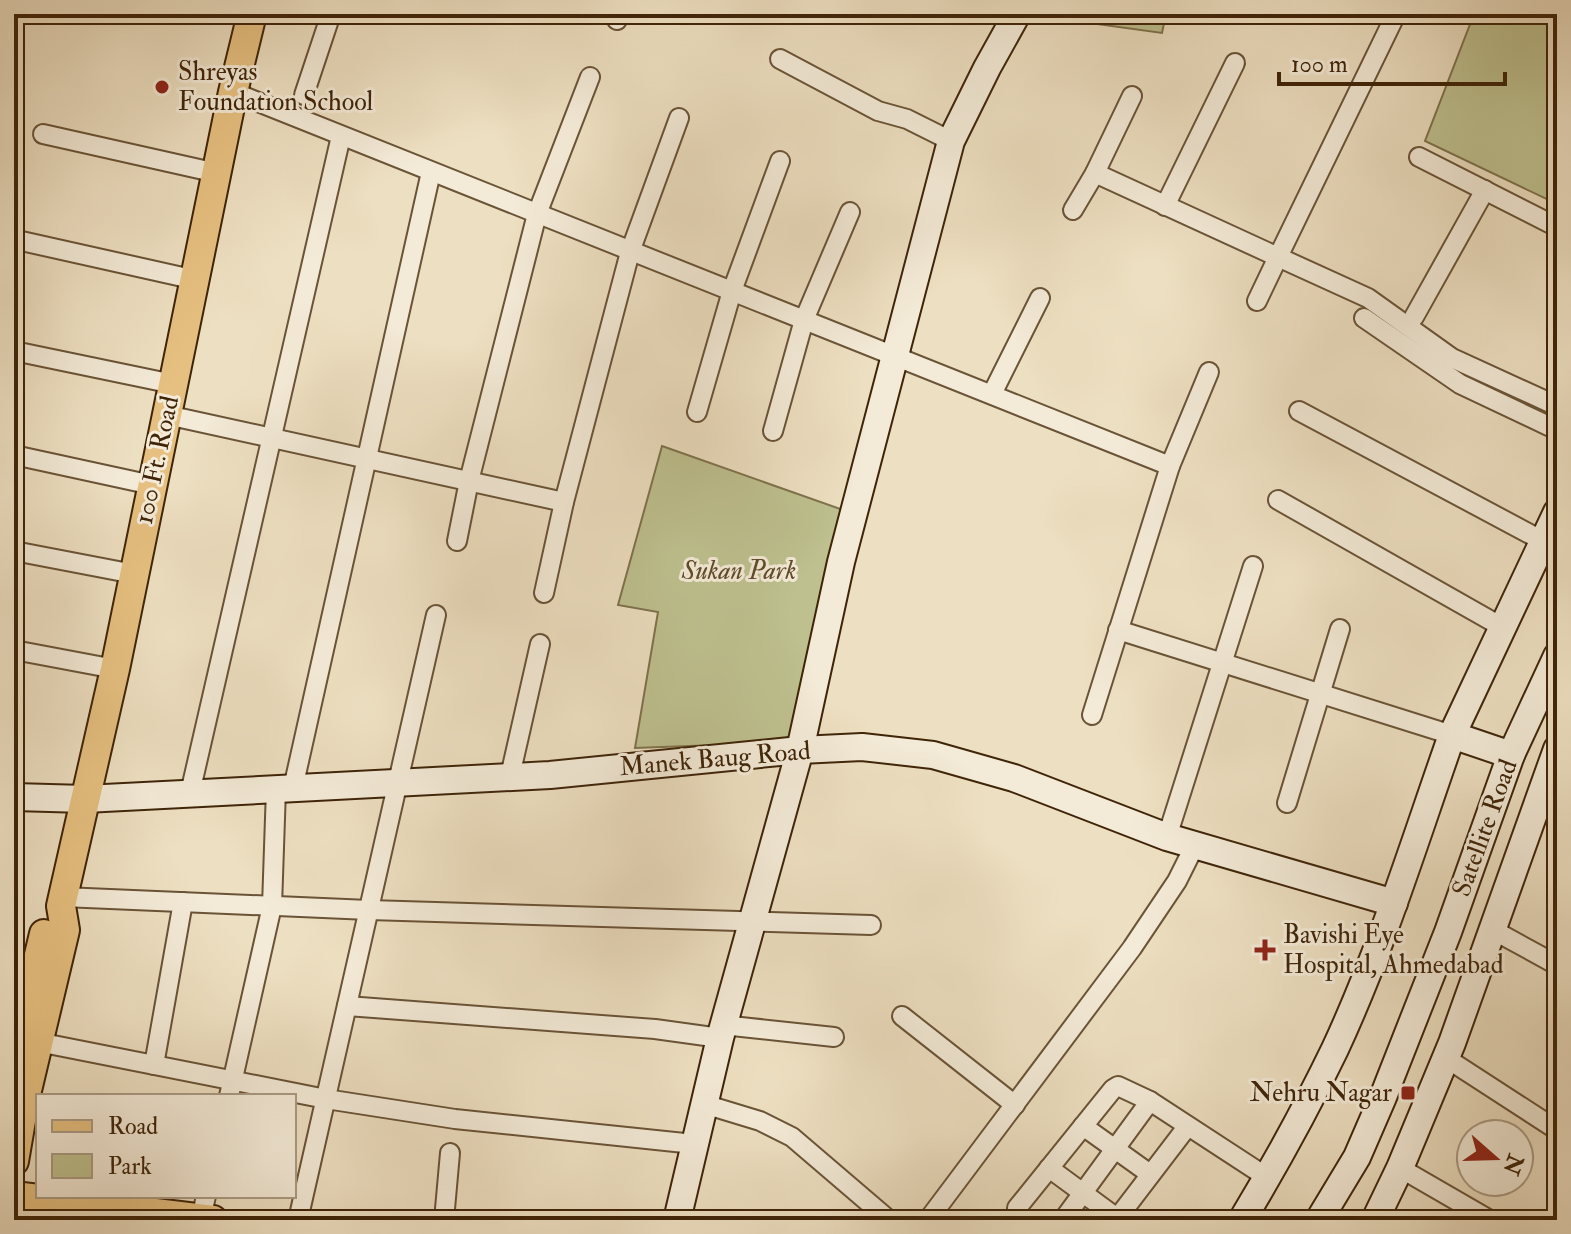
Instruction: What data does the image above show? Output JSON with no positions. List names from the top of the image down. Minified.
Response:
{"streets":{"main road":["100 Ft. Road"],"street":["Manek Baug Road","Satellite Road"]},"crossings":[["100 Ft. Road","Manek Baug Road"]],"parks":["Sukan Park"],"places":{"other":["Shreyas Foundation School"],"health":["Bavishi Eye Hospital, Ahmedabad"],"transit":["Nehru Nagar"]},"legend":["Road","Park"],"scale_bar":"100 m","north":"right"}
